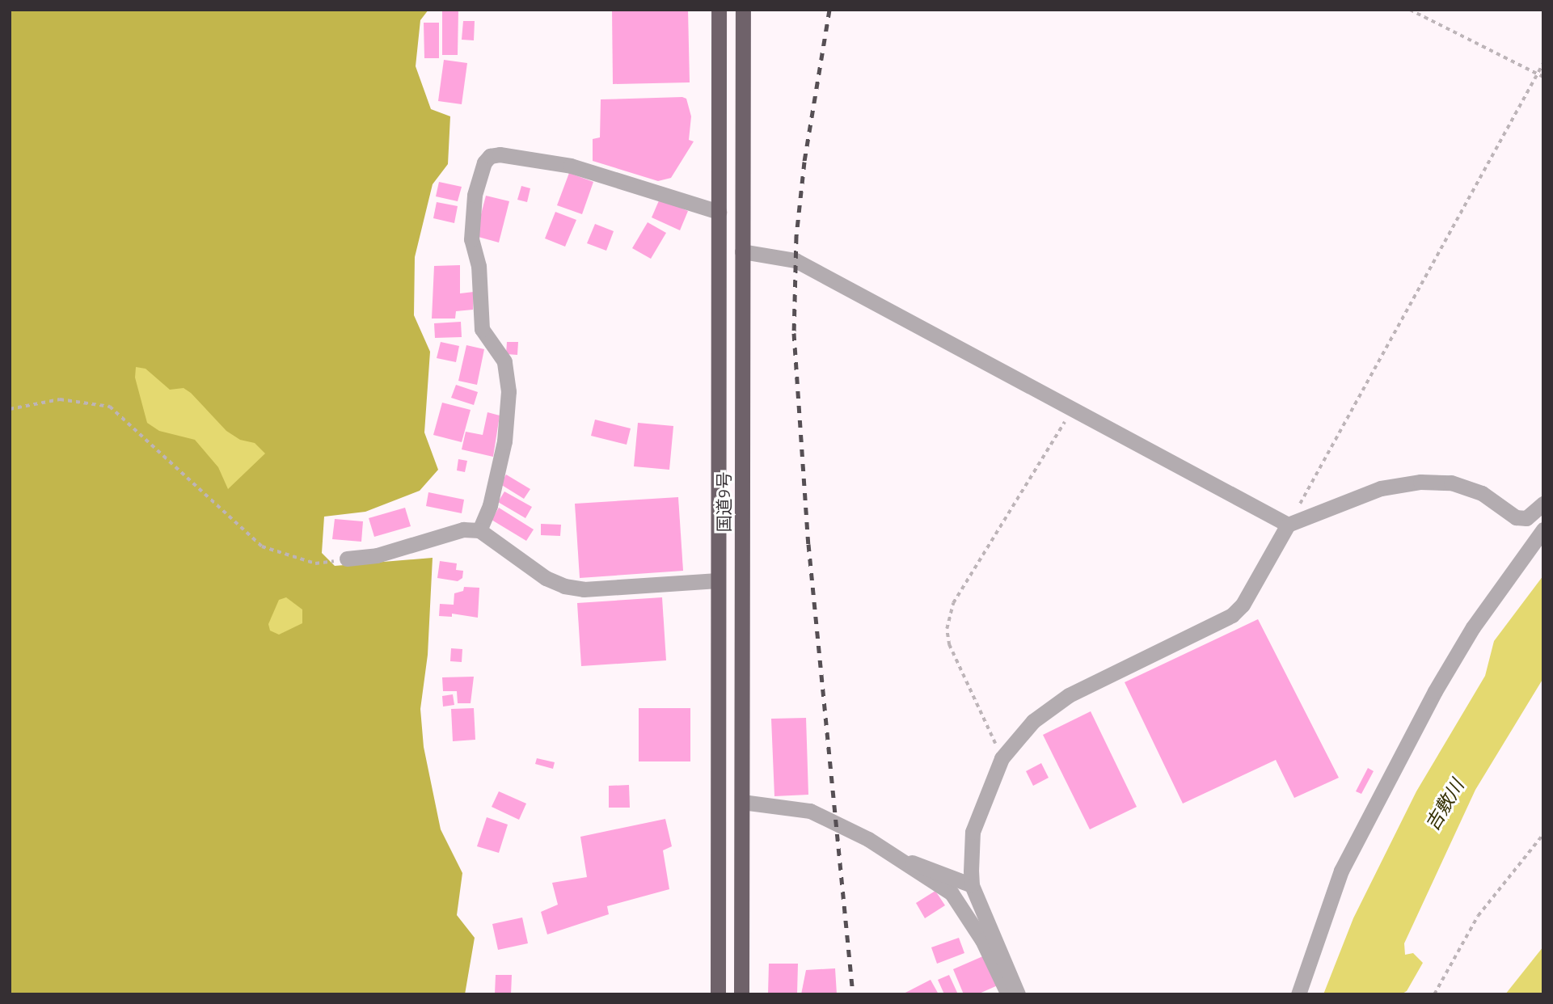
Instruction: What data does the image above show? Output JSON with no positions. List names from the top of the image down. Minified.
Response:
{"streets":{"highway":["国道9号"]},"water":["吉敷川"]}
